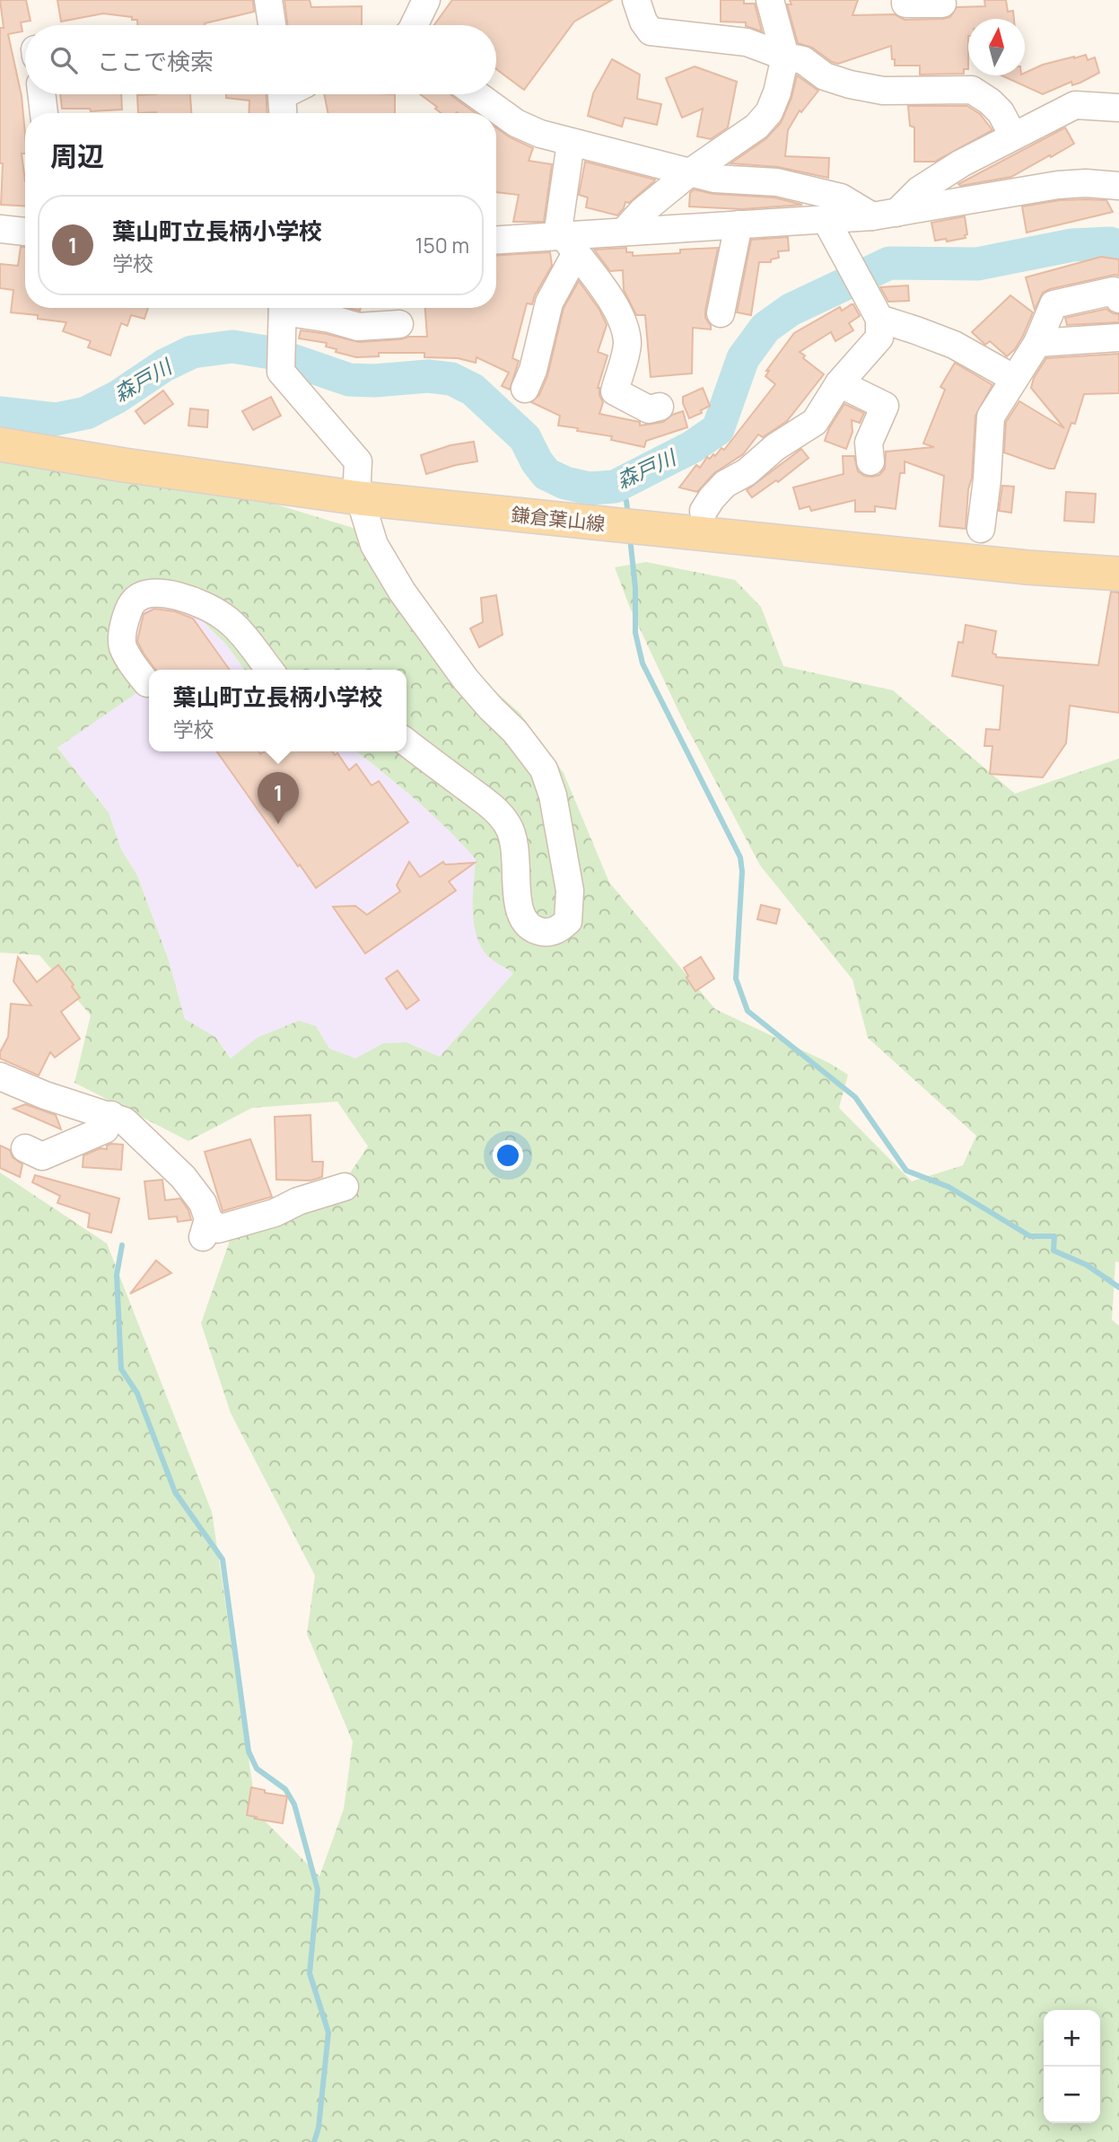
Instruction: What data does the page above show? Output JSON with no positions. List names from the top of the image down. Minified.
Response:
{"streets":{"main road":["鎌倉葉山線"]},"water":["森戸川"],"north":"top","page":{"search":"ここで検索","heading":"周辺","list":[{"mark":"1","name":"葉山町立長柄小学校","note":"学校","value":"150 m"}],"popup":["葉山町立長柄小学校","学校"],"pins":"1","map_buttons":["+","−"]}}
